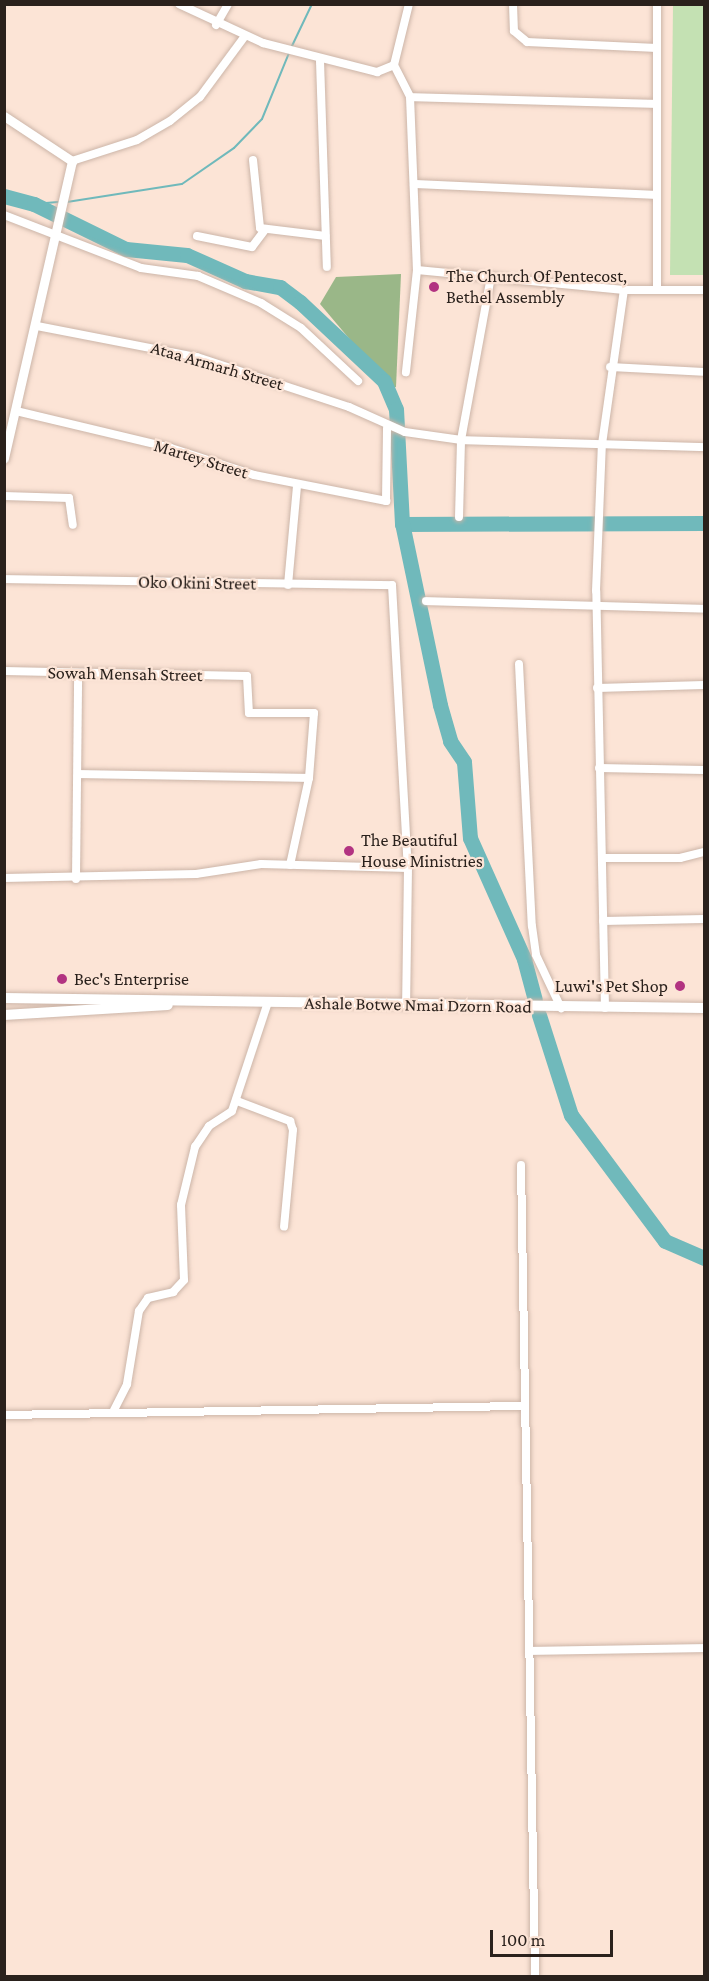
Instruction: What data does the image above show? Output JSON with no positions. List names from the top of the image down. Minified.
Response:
{"streets":{"main road":["Ashale Botwe Nmai Dzorn Road"],"street":["Ataa Armarh Street","Martey Street","Oko Okini Street","Sowah Mensah Street"]},"crossings":[["Ataa Armarh Street","Martey Street"]],"places":["The Church Of Pentecost, Bethel Assembly","The Beautiful House Ministries","Bec's Enterprise","Luwi's Pet Shop"],"scale_bar":"100 m"}
